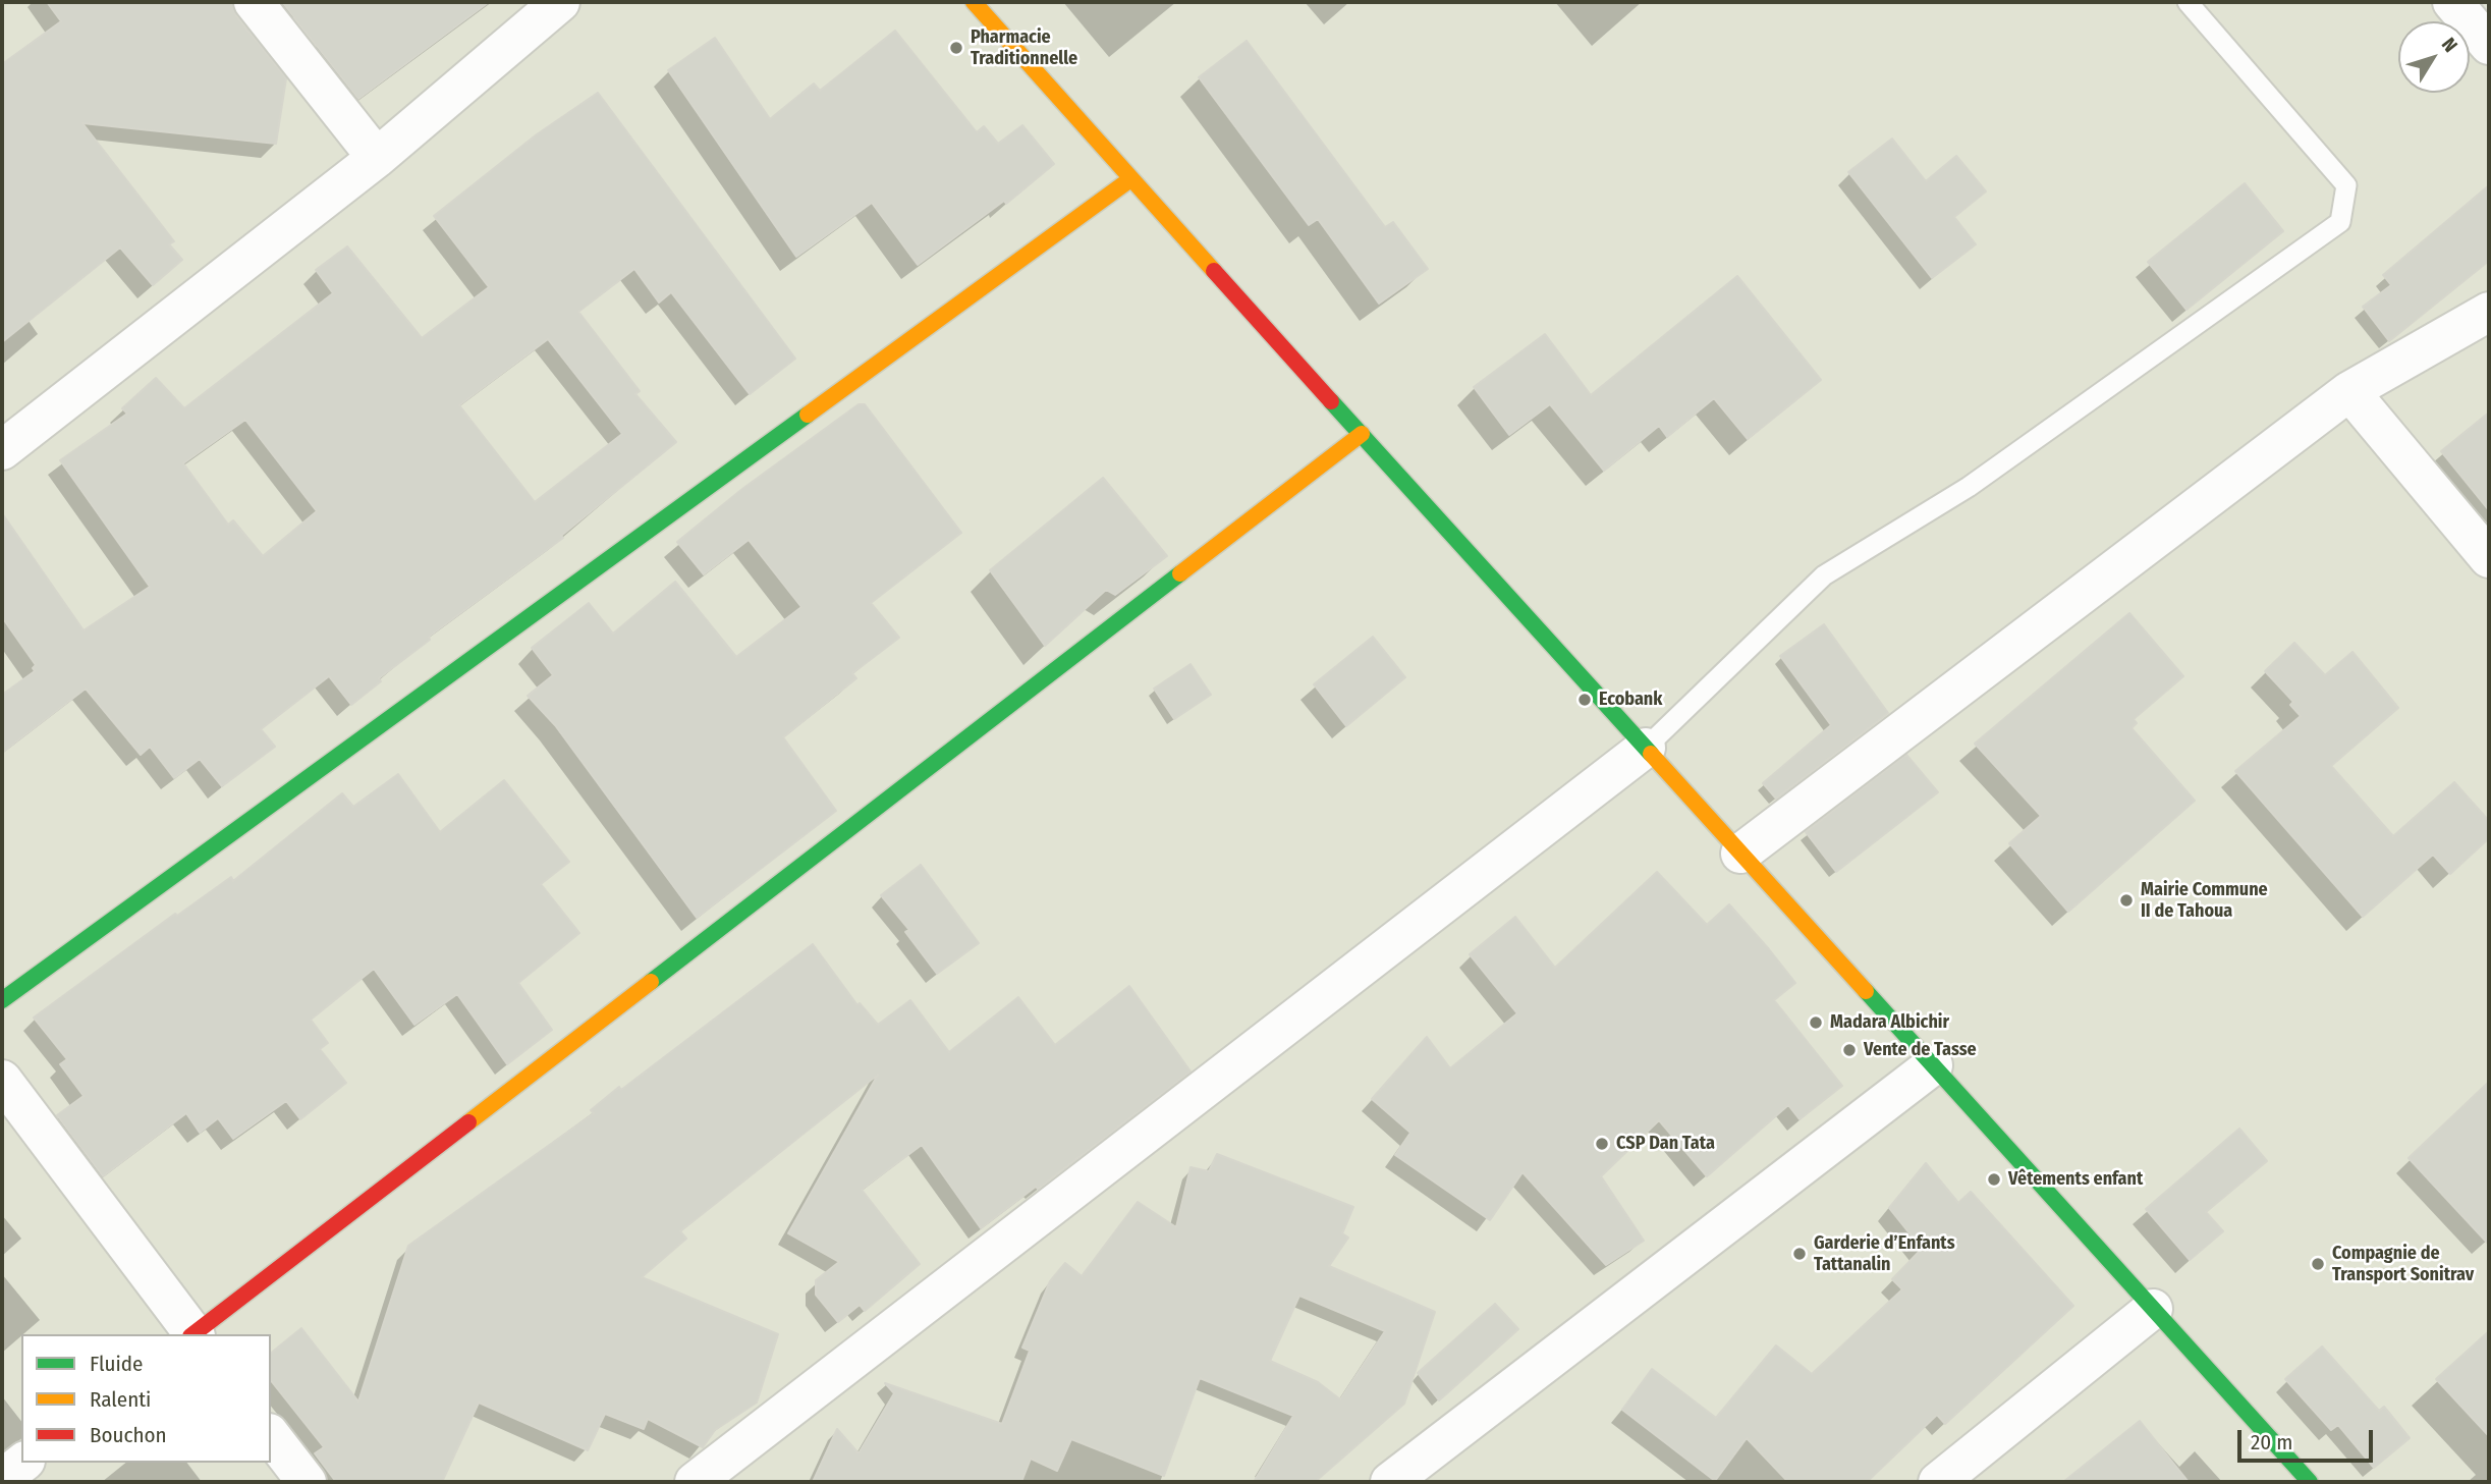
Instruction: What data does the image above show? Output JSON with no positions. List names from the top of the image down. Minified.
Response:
{"places":["Pharmacie Traditionnelle","Ecobank","Mairie Commune II de Tahoua","Madara Albichir","Vente de Tasse","CSP Dan Tata","Vêtements enfant","Garderie d’Enfants Tattanalin","Compagnie de Transport Sonitrav"],"legend":["Fluide","Ralenti","Bouchon"],"scale_bar":"20 m","north":"top right"}
